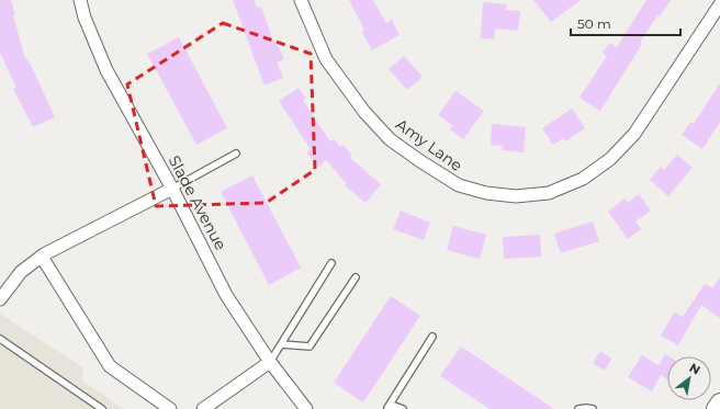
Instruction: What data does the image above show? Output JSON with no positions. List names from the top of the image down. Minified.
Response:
{"streets":{"street":["Amy Lane","Slade Avenue"]},"scale_bar":"50 m","north":"top right"}
